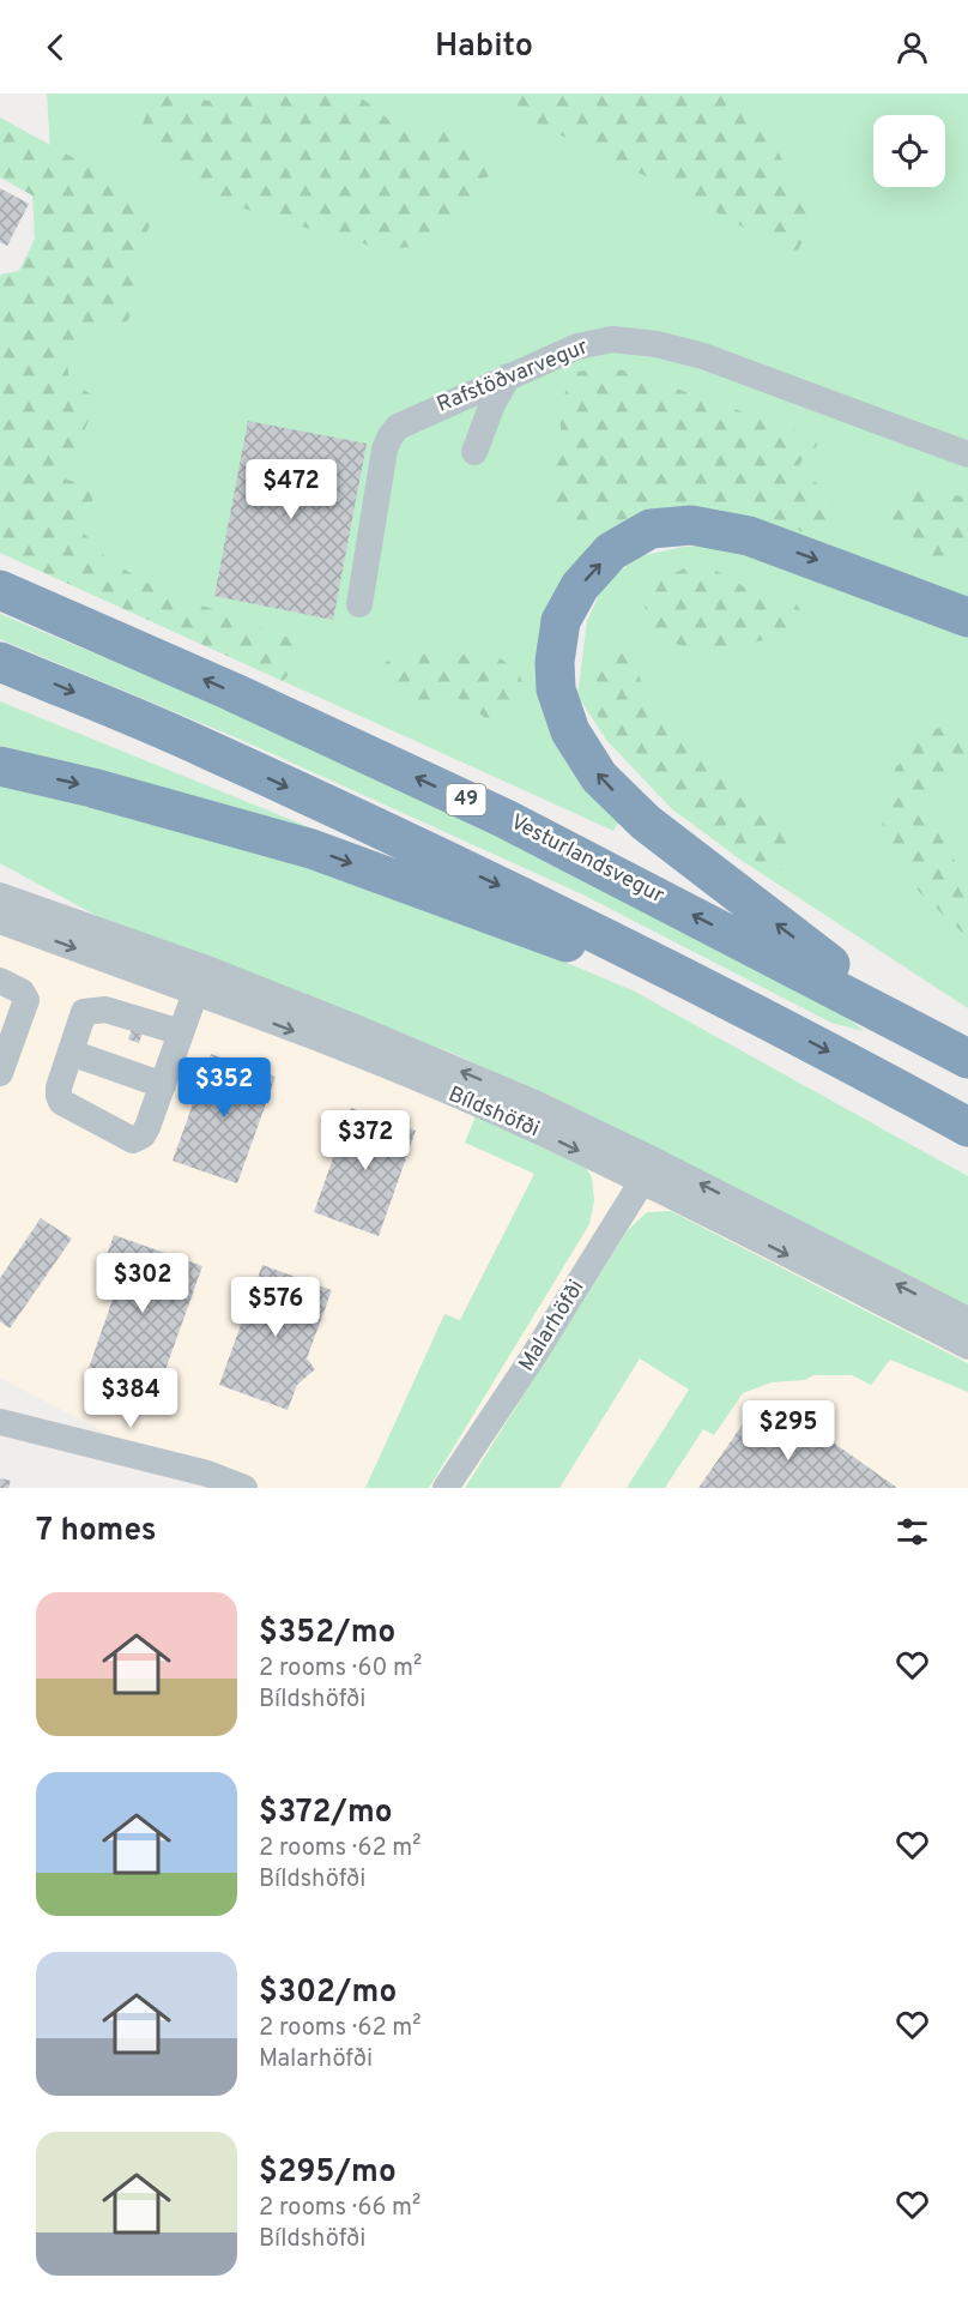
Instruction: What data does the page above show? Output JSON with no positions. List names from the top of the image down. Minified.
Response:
{"streets":{"highway":["49","Vesturlandsvegur"],"street":["Rafstöðvarvegur","Bíldshöfði","Malarhöfði"]},"crossings":[["Bíldshöfði","Malarhöfði"]],"page":{"header":"Habito","price":["$472","$352","$372","$302","$576","$384","$295"],"heading":"7 homes","list":[{"name":"$352/mo","note":"2 rooms · 60 m² · Bíldshöfði"},{"name":"$372/mo","note":"2 rooms · 62 m² · Bíldshöfði"},{"name":"$302/mo","note":"2 rooms · 62 m² · Malarhöfði"},{"name":"$295/mo","note":"2 rooms · 66 m² · Bíldshöfði"}]}}
